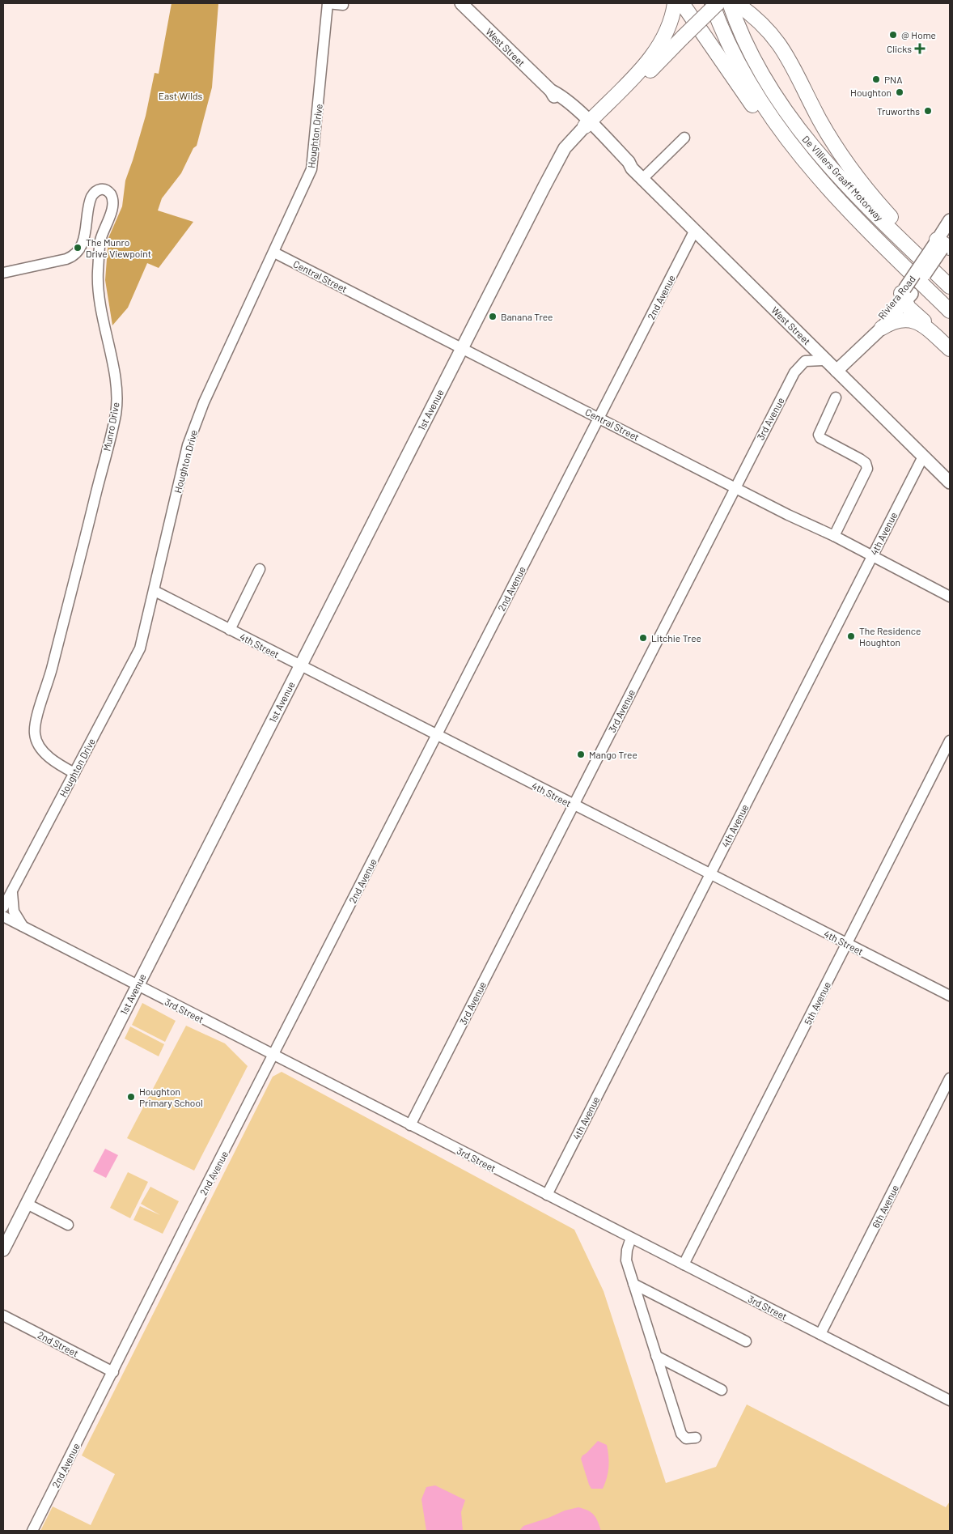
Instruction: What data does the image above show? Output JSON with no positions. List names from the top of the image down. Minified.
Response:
{"streets":{"highway":["De Villiers Graaff Motorway"],"main road":["West Street","Riviera Road","1st Avenue"],"street":["Houghton Drive","Central Street","2nd Avenue","3rd Avenue","Munro Drive","4th Avenue","4th Street","5th Avenue","3rd Street","6th Avenue","2nd Street"]},"crossings":[["West Street","2nd Avenue"],["West Street","Riviera Road"],["West Street","1st Avenue"],["West Street","3rd Avenue"],["West Street","4th Avenue"],["Houghton Drive","Central Street"],["Houghton Drive","Munro Drive"],["Houghton Drive","4th Street"],["Central Street","2nd Avenue"],["Central Street","1st Avenue"],["Central Street","3rd Avenue"],["Central Street","4th Avenue"],["2nd Avenue","4th Street"],["2nd Avenue","3rd Street"],["2nd Avenue","2nd Street"],["Riviera Road","3rd Avenue"],["1st Avenue","4th Street"],["1st Avenue","3rd Street"],["3rd Avenue","4th Street"],["3rd Avenue","3rd Street"],["4th Avenue","4th Street"],["4th Avenue","3rd Street"],["4th Street","5th Avenue"],["5th Avenue","3rd Street"],["3rd Street","6th Avenue"]],"parks":["East Wilds"],"places":{"other":["@ Home","PNA","Houghton","Truworths","The Munro Drive Viewpoint","Banana Tree","The Residence Houghton","Litchie Tree","Mango Tree","Houghton Primary School"],"health":["Clicks"]}}
